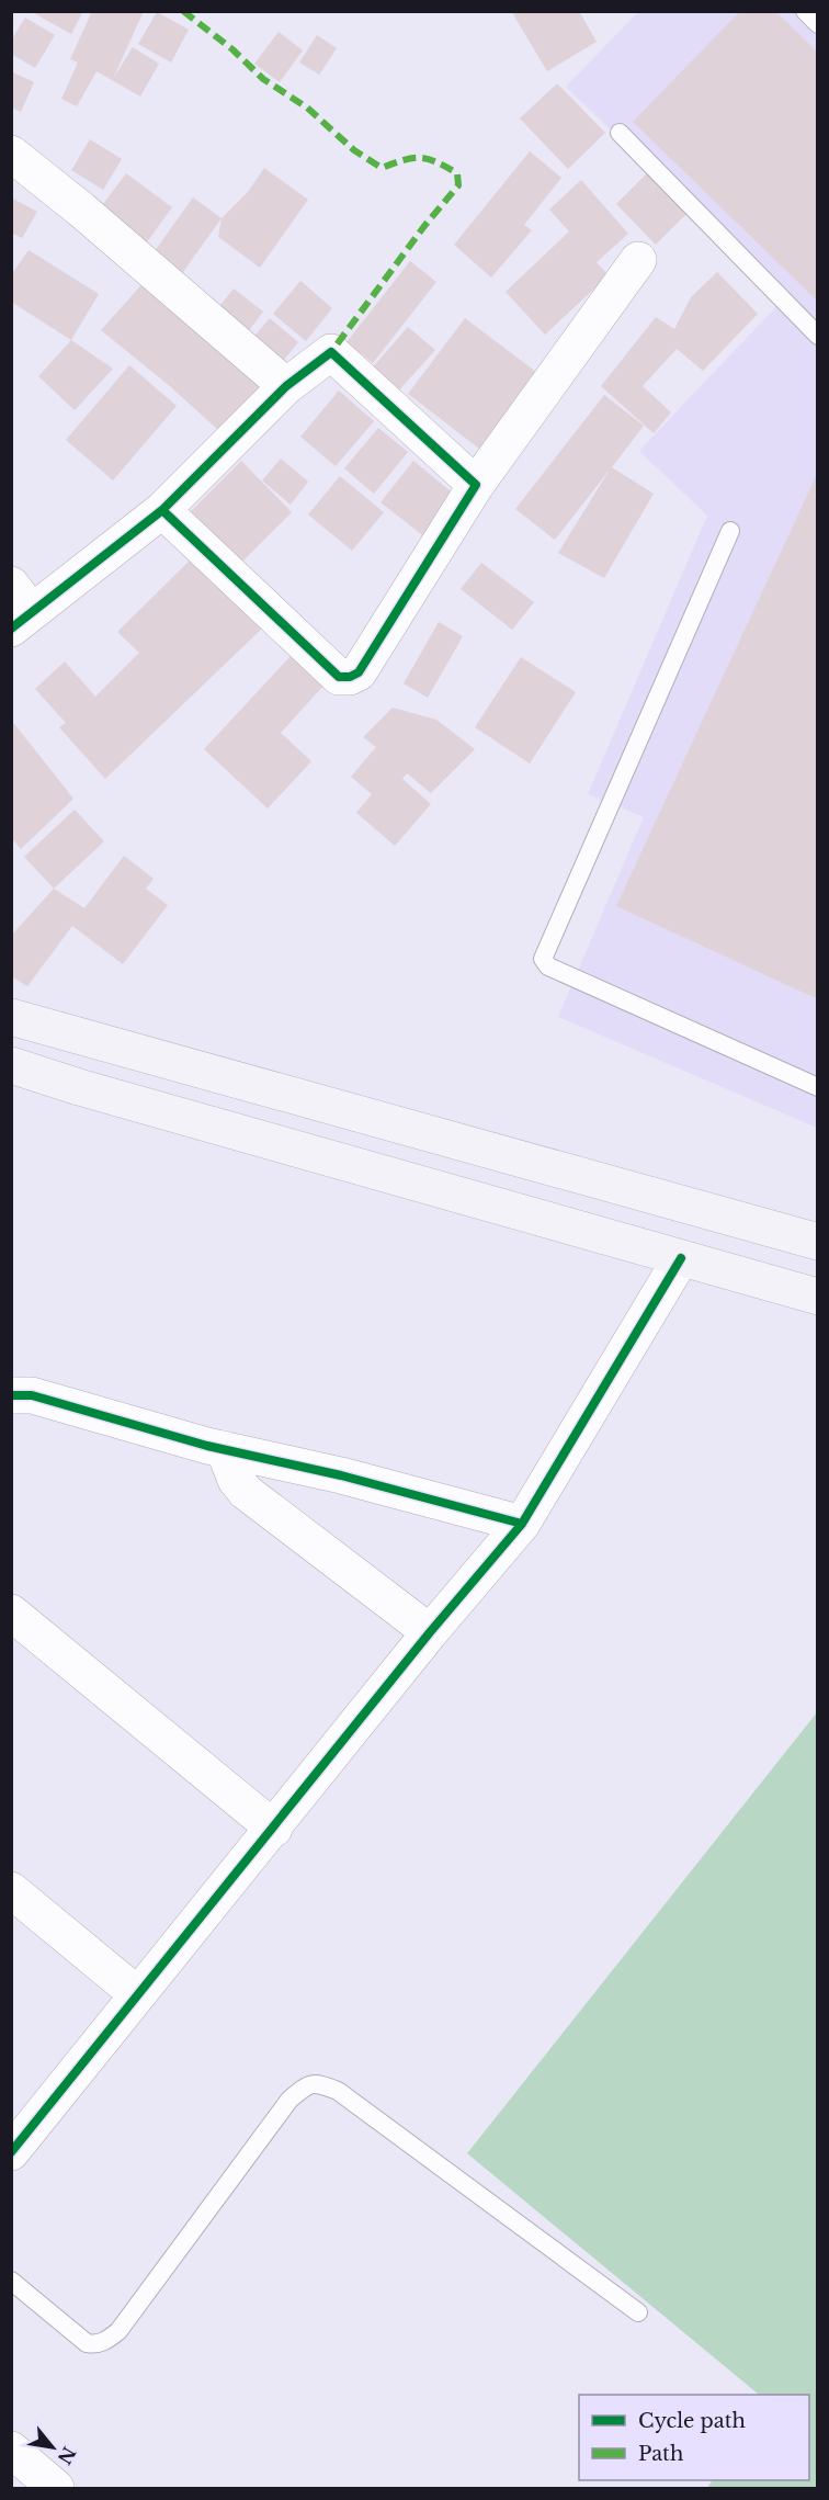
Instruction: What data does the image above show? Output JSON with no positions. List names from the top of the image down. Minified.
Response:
{"legend":["Cycle path","Path"],"north":"bottom right"}
